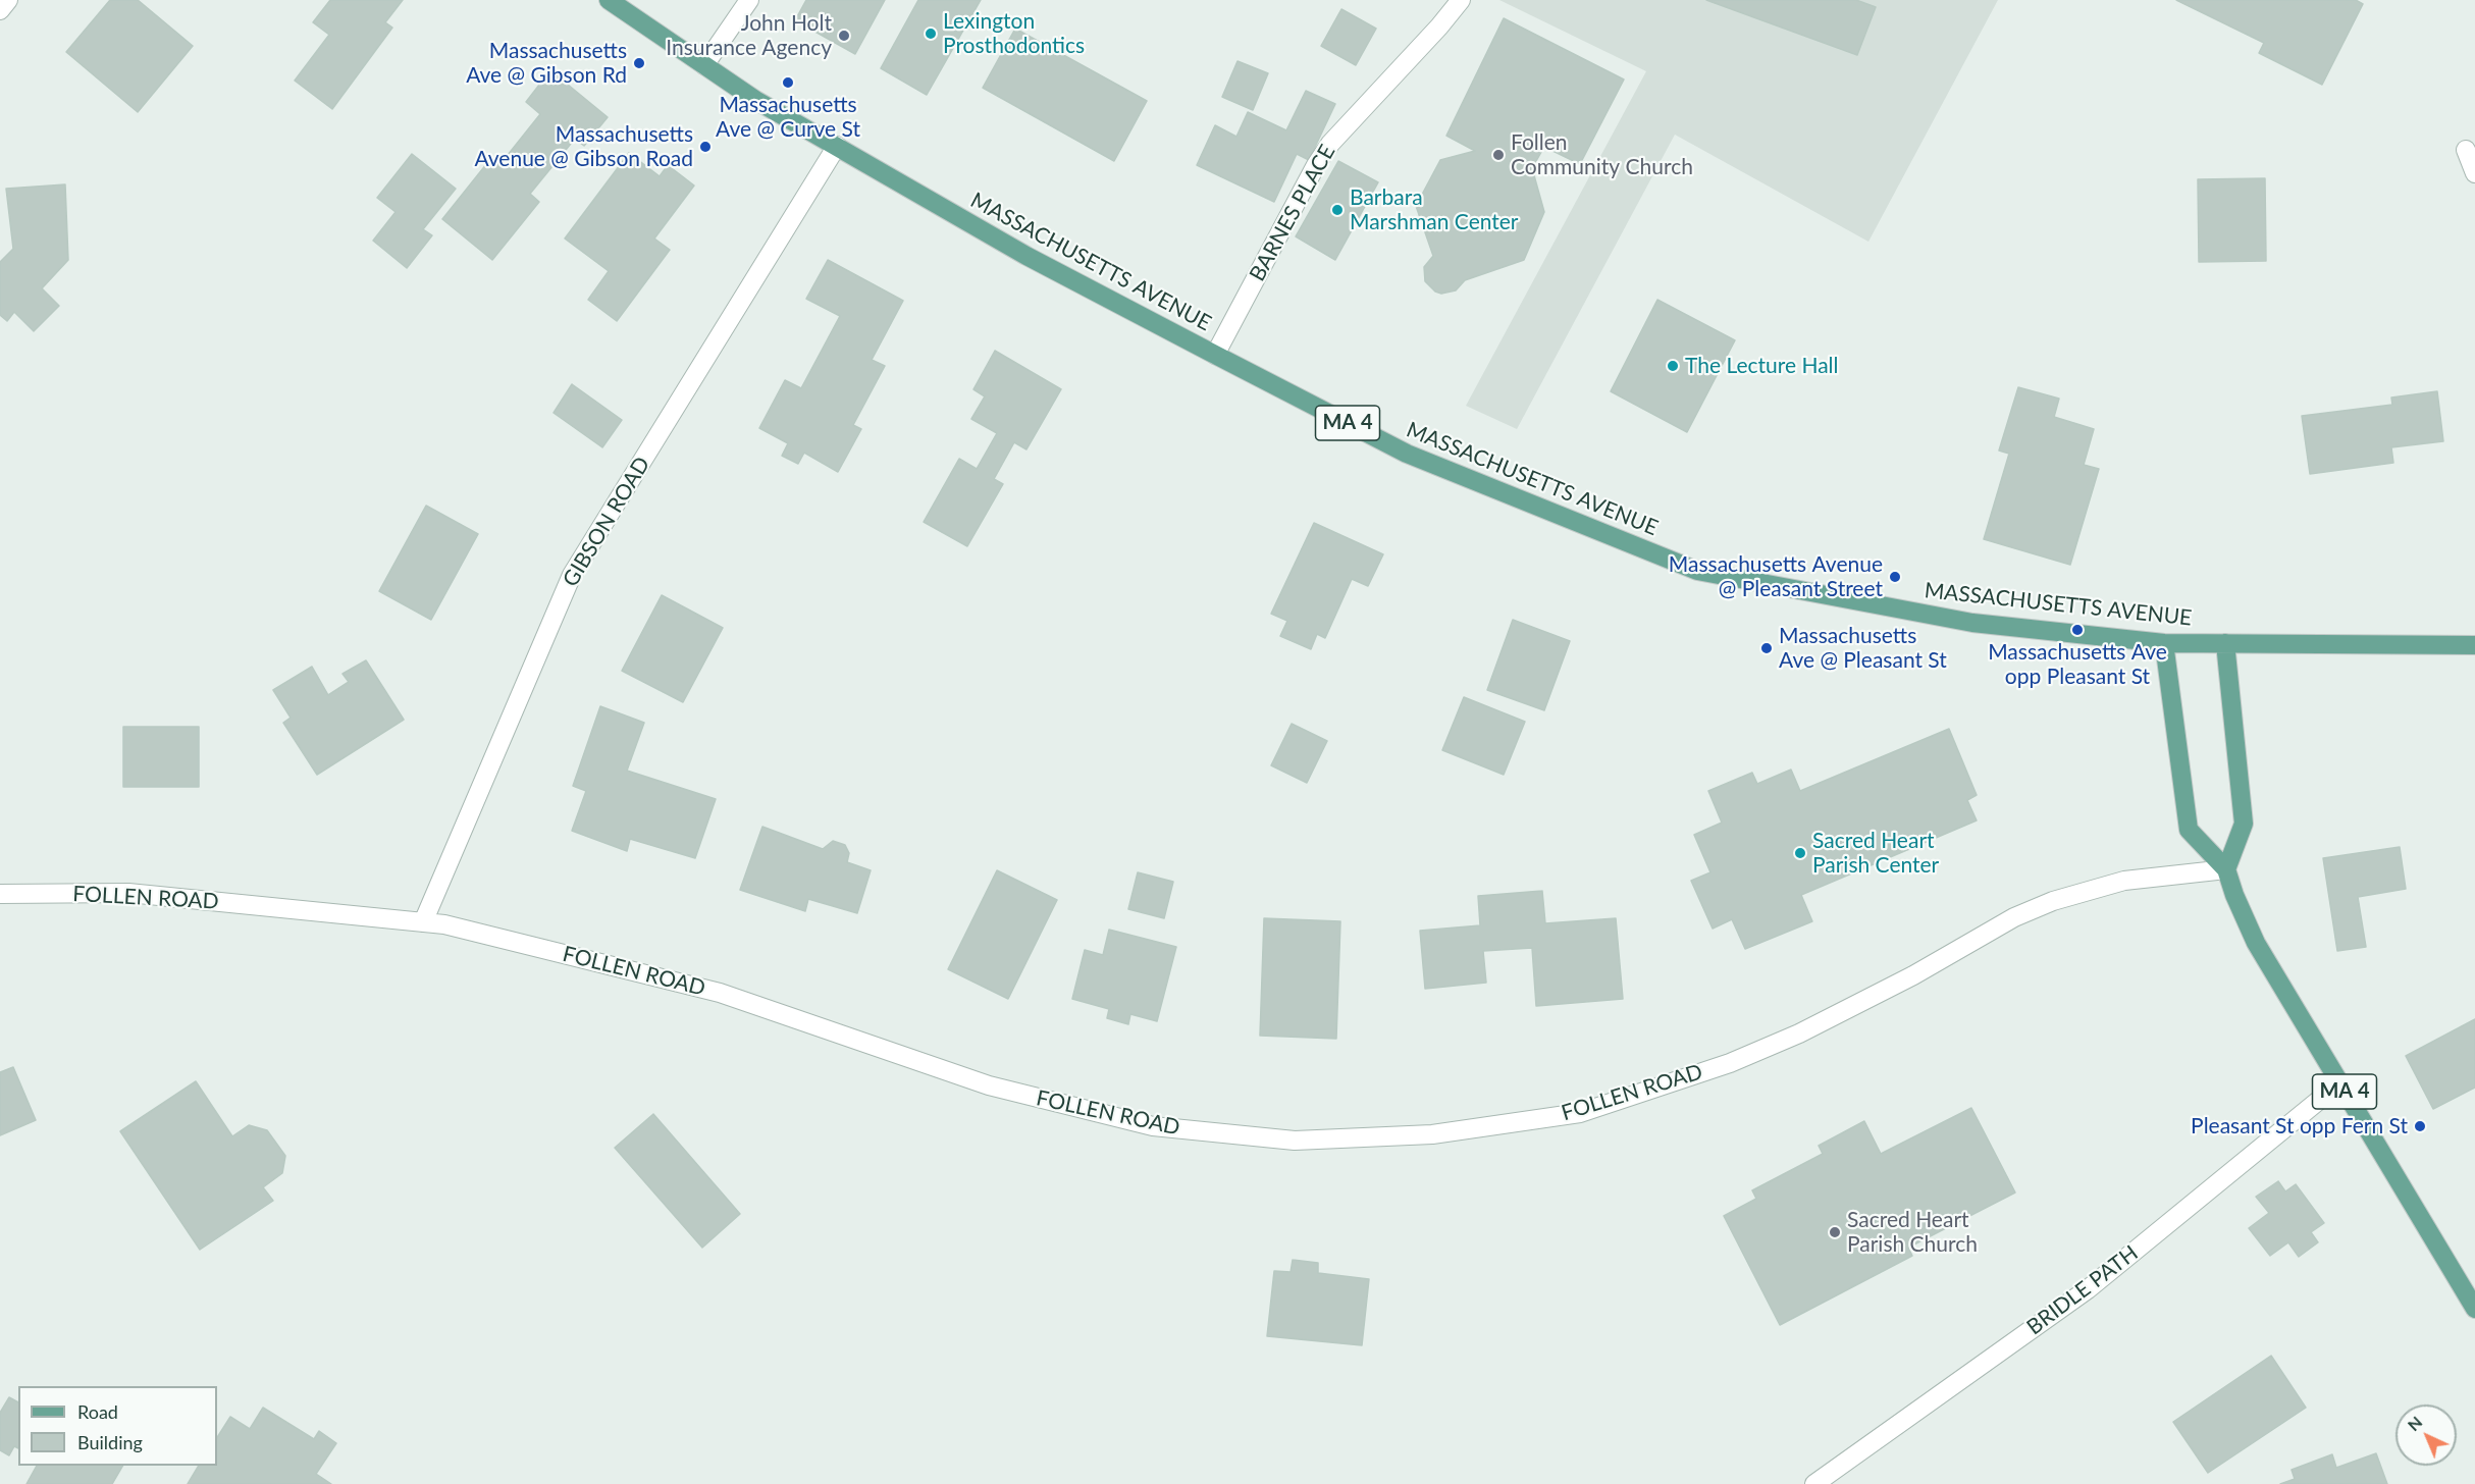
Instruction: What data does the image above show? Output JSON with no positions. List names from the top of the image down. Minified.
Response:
{"streets":{"main road":["MASSACHUSETTS AVENUE","MA 4"],"street":["BARNES PLACE","GIBSON ROAD","FOLLEN ROAD","BRIDLE PATH"]},"crossings":[["BARNES PLACE","MASSACHUSETTS AVENUE"],["MASSACHUSETTS AVENUE","MA 4"],["MASSACHUSETTS AVENUE","GIBSON ROAD"],["MA 4","FOLLEN ROAD"],["MA 4","BRIDLE PATH"],["GIBSON ROAD","FOLLEN ROAD"]],"places":["Lexington Prosthodontics","John Holt Insurance Agency","Massachusetts Ave @ Gibson Rd","Massachusetts Ave @ Curve St","Massachusetts Avenue @ Gibson Road","Follen Community Church","Barbara Marshman Center","The Lecture Hall","Massachusetts Avenue @ Pleasant Street","Massachusetts Ave opp Pleasant St","Massachusetts Ave @ Pleasant St","Sacred Heart Parish Center","Pleasant St opp Fern St","Sacred Heart Parish Church"],"legend":["Road","Building"],"north":"top left"}
